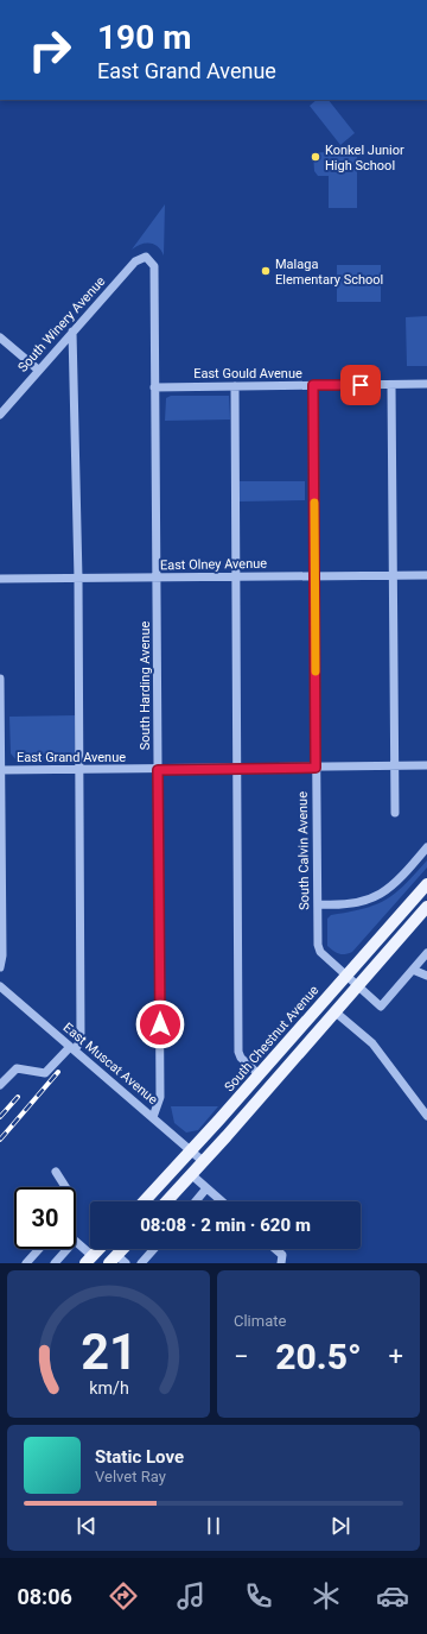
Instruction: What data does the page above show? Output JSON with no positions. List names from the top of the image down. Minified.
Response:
{"streets":{"main road":["South Chestnut Avenue"],"street":["South Winery Avenue","East Gould Avenue","East Olney Avenue","South Harding Avenue","East Grand Avenue","South Calvin Avenue","East Muscat Avenue"]},"crossings":[["South Winery Avenue","South Harding Avenue"],["East Gould Avenue","South Harding Avenue"],["East Gould Avenue","South Calvin Avenue"],["East Olney Avenue","South Harding Avenue"],["East Olney Avenue","South Calvin Avenue"],["South Harding Avenue","East Grand Avenue"],["South Harding Avenue","East Muscat Avenue"],["East Grand Avenue","South Calvin Avenue"],["South Calvin Avenue","South Chestnut Avenue"],["South Chestnut Avenue","East Muscat Avenue"]],"places":["Konkel Junior High School","Malaga Elementary School"],"page":{"turn":["190 m","East Grand Avenue"],"limit":"30","trip":"08:08 · 2 min · 620 m","tile":"Climate","heat":["−","20.5°","+"],"song":["Static Love","Velvet Ray"],"tabs":"08:06","gauge":["21","km/h"]}}
